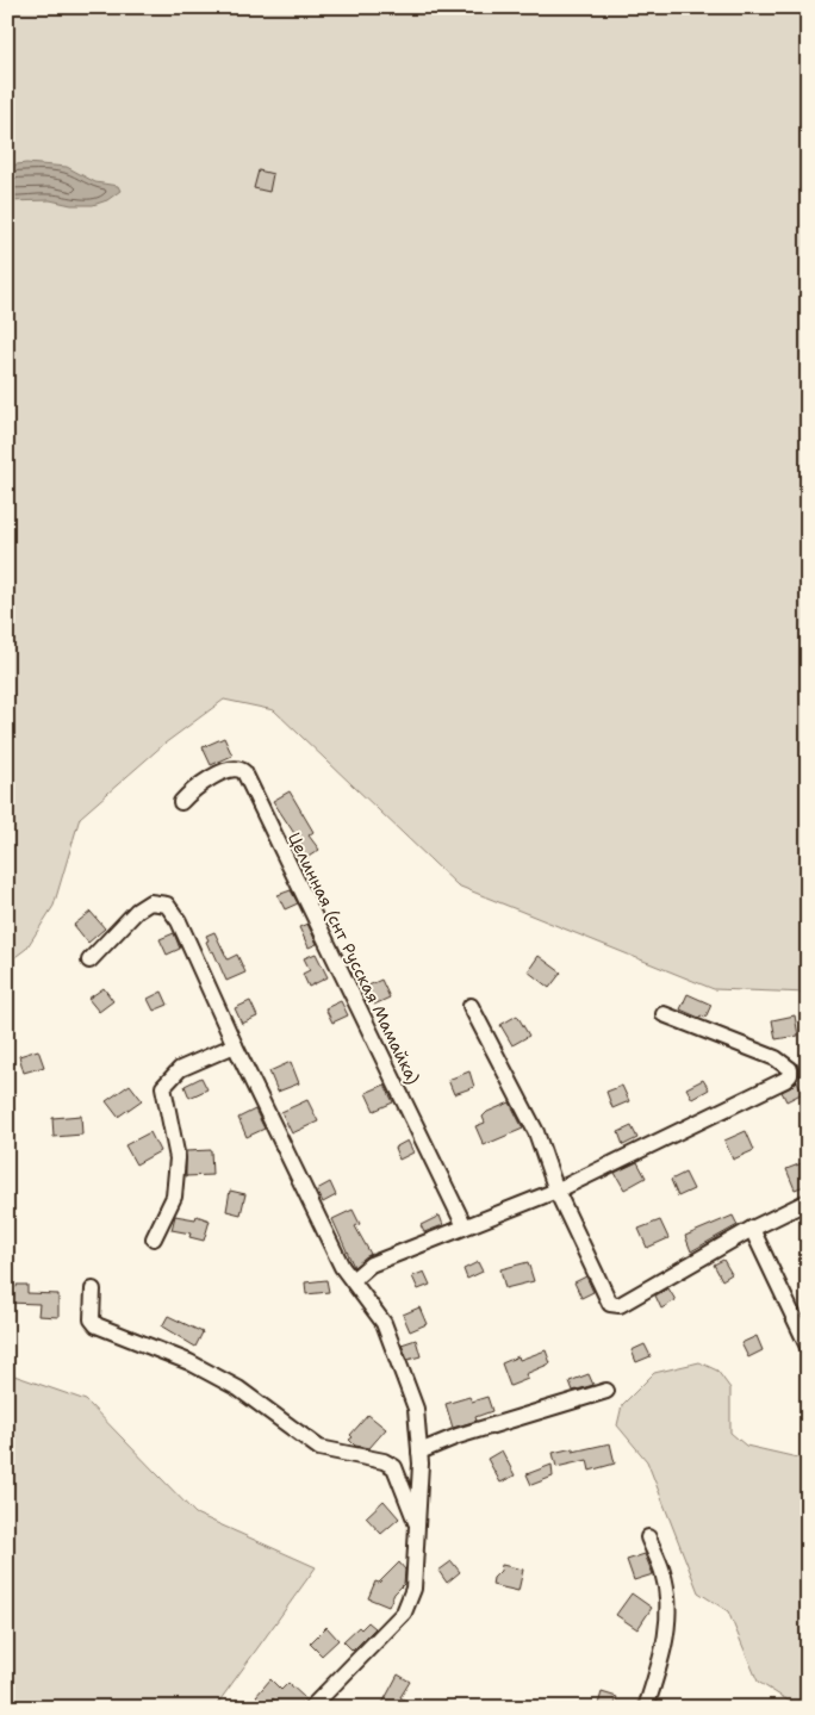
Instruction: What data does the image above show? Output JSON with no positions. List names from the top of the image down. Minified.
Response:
{"streets":{"street":["Целинная (снт Русская Мамайка)"]}}
